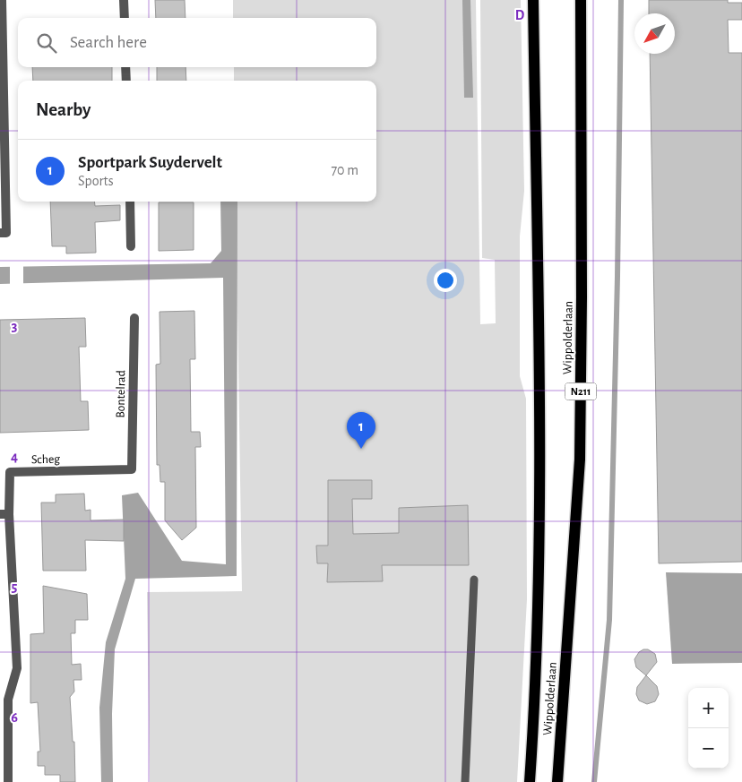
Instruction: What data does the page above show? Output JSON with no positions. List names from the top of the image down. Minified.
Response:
{"streets":{"main road":["Wippolderlaan","N211"],"street":["Bontelrad","Scheg"]},"crossings":[["Bontelrad","Scheg"]],"north":"bottom left","page":{"search":"Search here","heading":"Nearby","list":[{"mark":"1","name":"Sportpark Suydervelt","note":"Sports","value":"70 m"}],"pins":"1","map_buttons":["+","−"]},"grid":{"columns":["D"],"rows":["3","4","5","6"]}}
